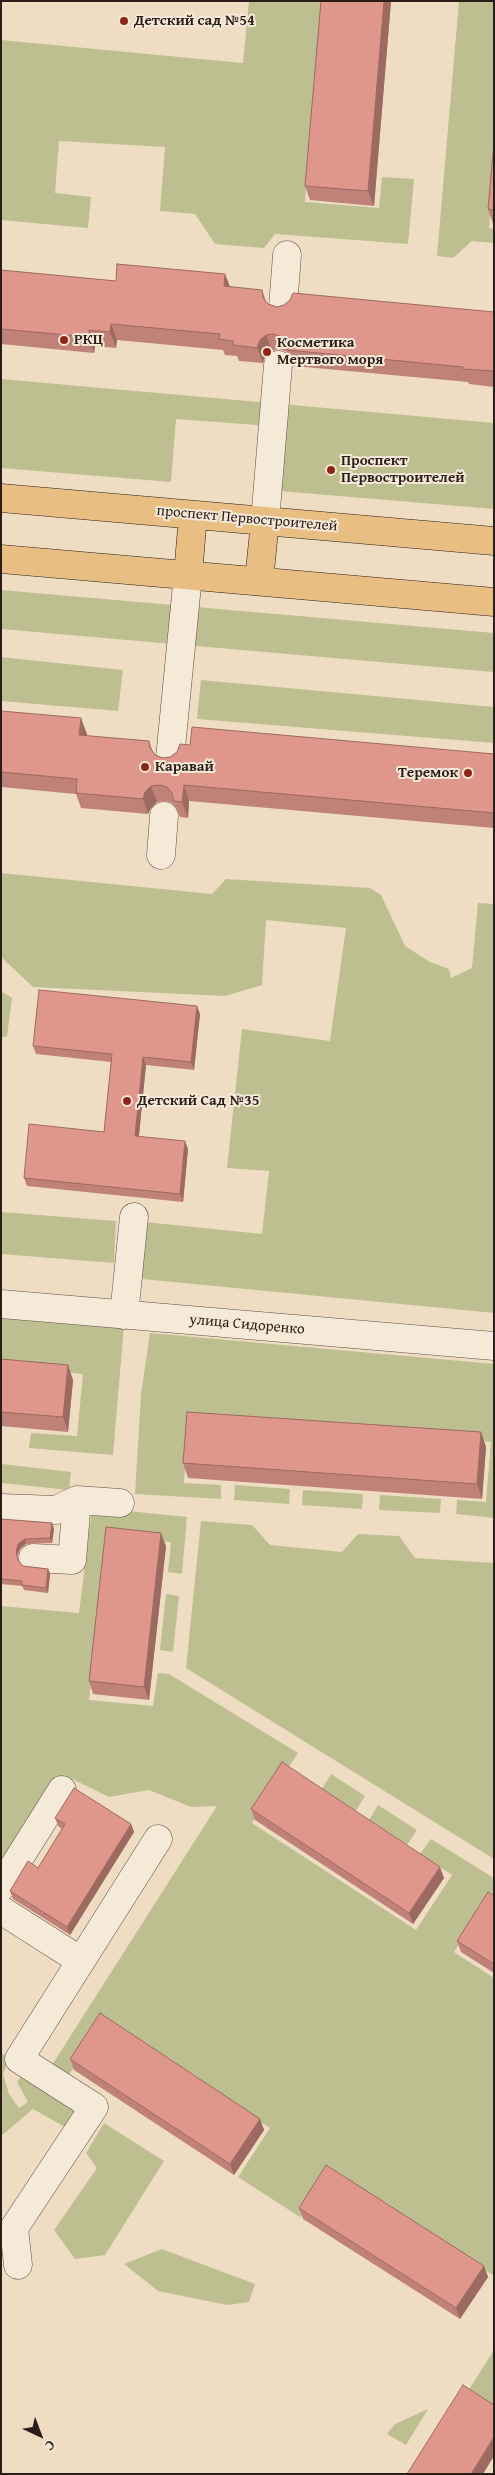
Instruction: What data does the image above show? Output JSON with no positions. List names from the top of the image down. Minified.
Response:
{"streets":{"main road":["проспект Первостроителей"],"street":["улица Сидоренко"]},"places":["Детский сад №54","РКЦ","Косметика Мертвого моря","Проспект Первостроителей","Каравай","Теремок","Детский Сад №35"],"north":"bottom right"}
